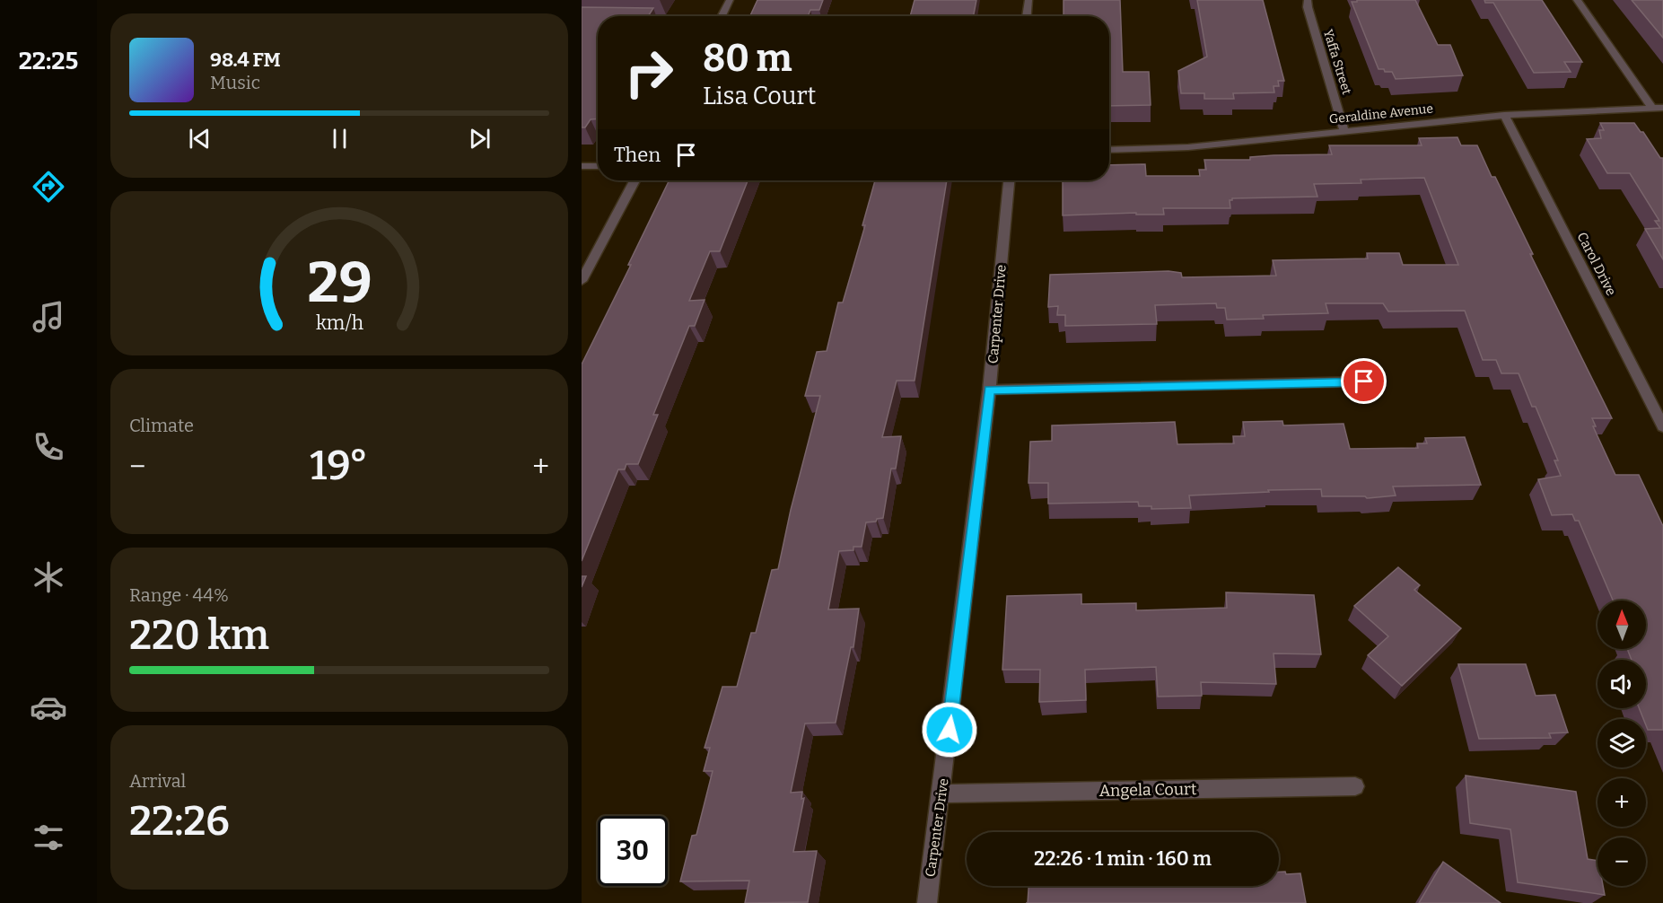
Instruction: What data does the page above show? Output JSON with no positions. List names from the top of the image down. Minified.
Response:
{"streets":{"street":["Yaffa Street","Geraldine Avenue","Carol Drive","Carpenter Drive","Angela Court"]},"crossings":[["Yaffa Street","Geraldine Avenue"],["Geraldine Avenue","Carol Drive"],["Carpenter Drive","Angela Court"]],"north":"top","page":{"tabs":"22:25","turn":["80 m","Lisa Court"],"song":["98.4 FM","Music"],"then":"Then","tile":["Climate",["Range · 44%","220 km"],["Arrival","22:26"]],"heat":["−","19°","+"],"map_buttons":["+","−"],"limit":"30","trip":"22:26 · 1 min · 160 m","gauge":["29","km/h"]}}
